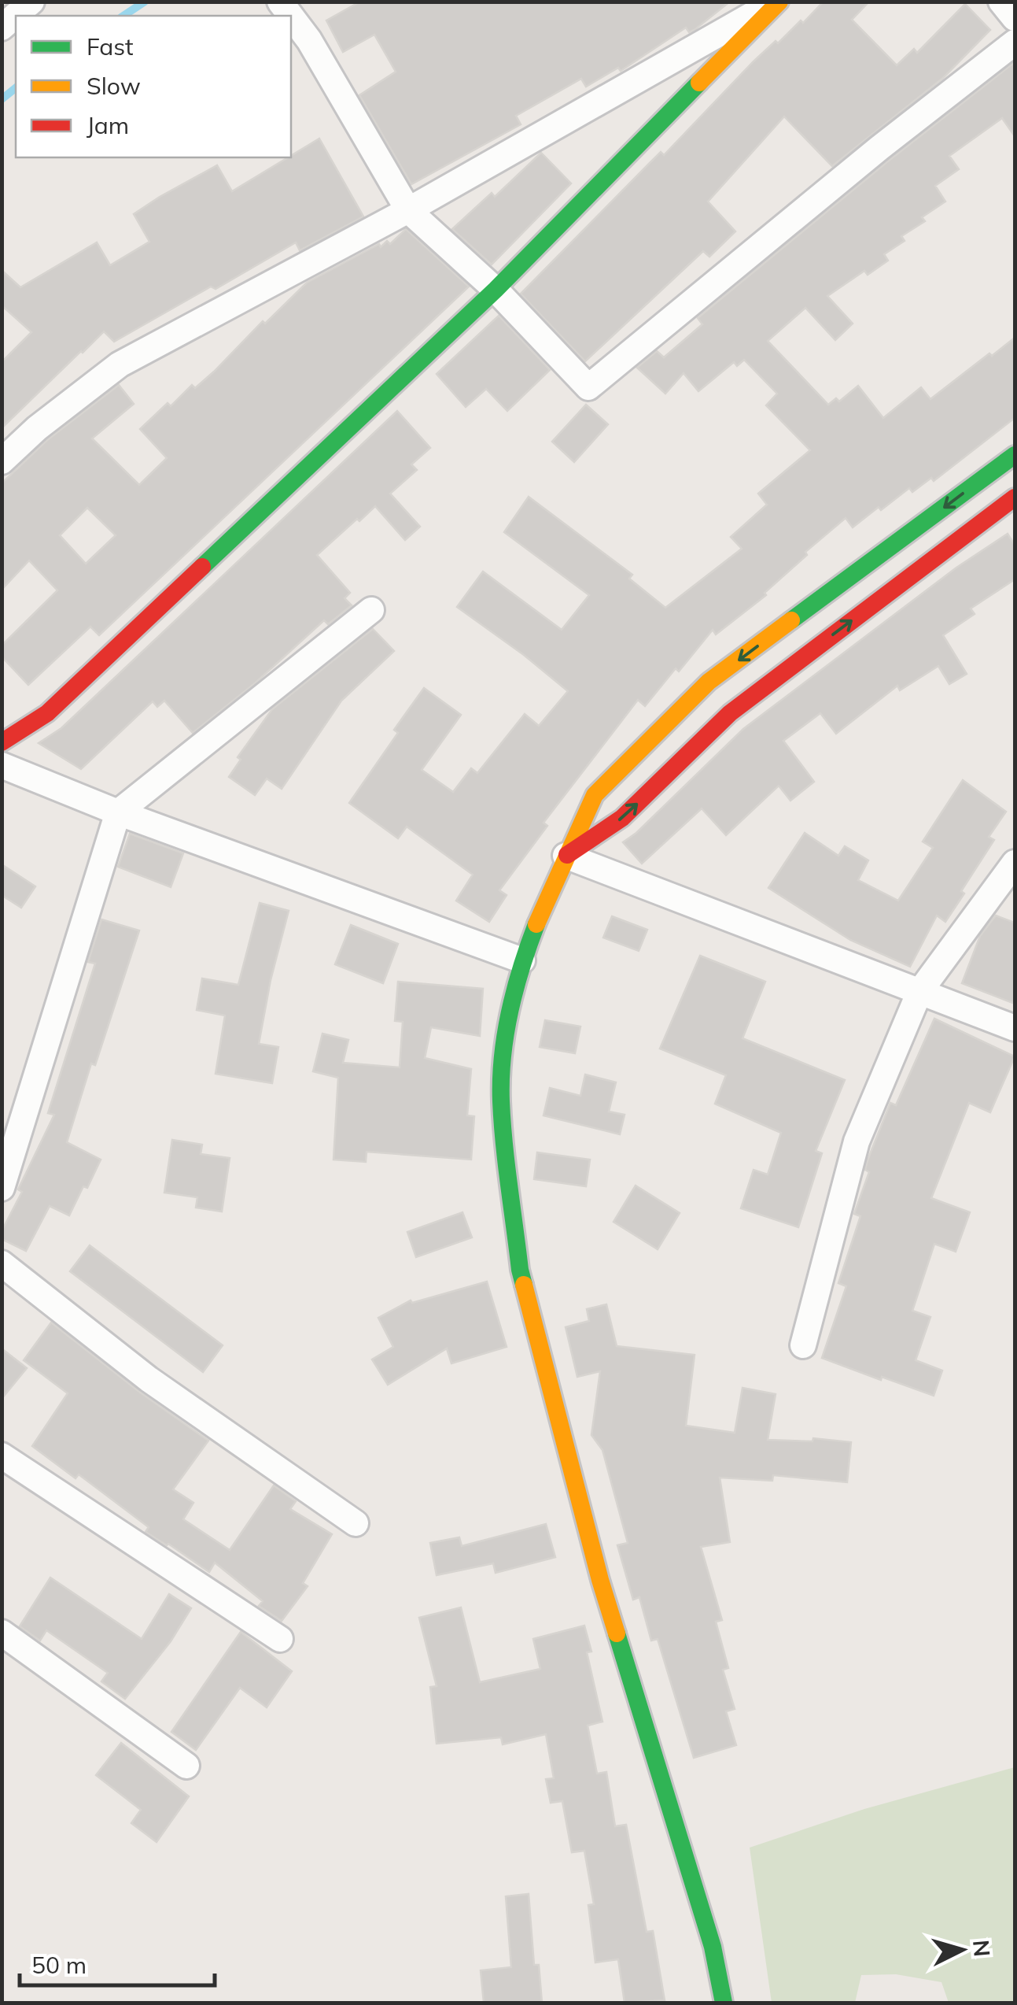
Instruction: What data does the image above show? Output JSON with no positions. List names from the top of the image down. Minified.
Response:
{"legend":["Fast","Slow","Jam"],"scale_bar":"50 m","north":"right"}
